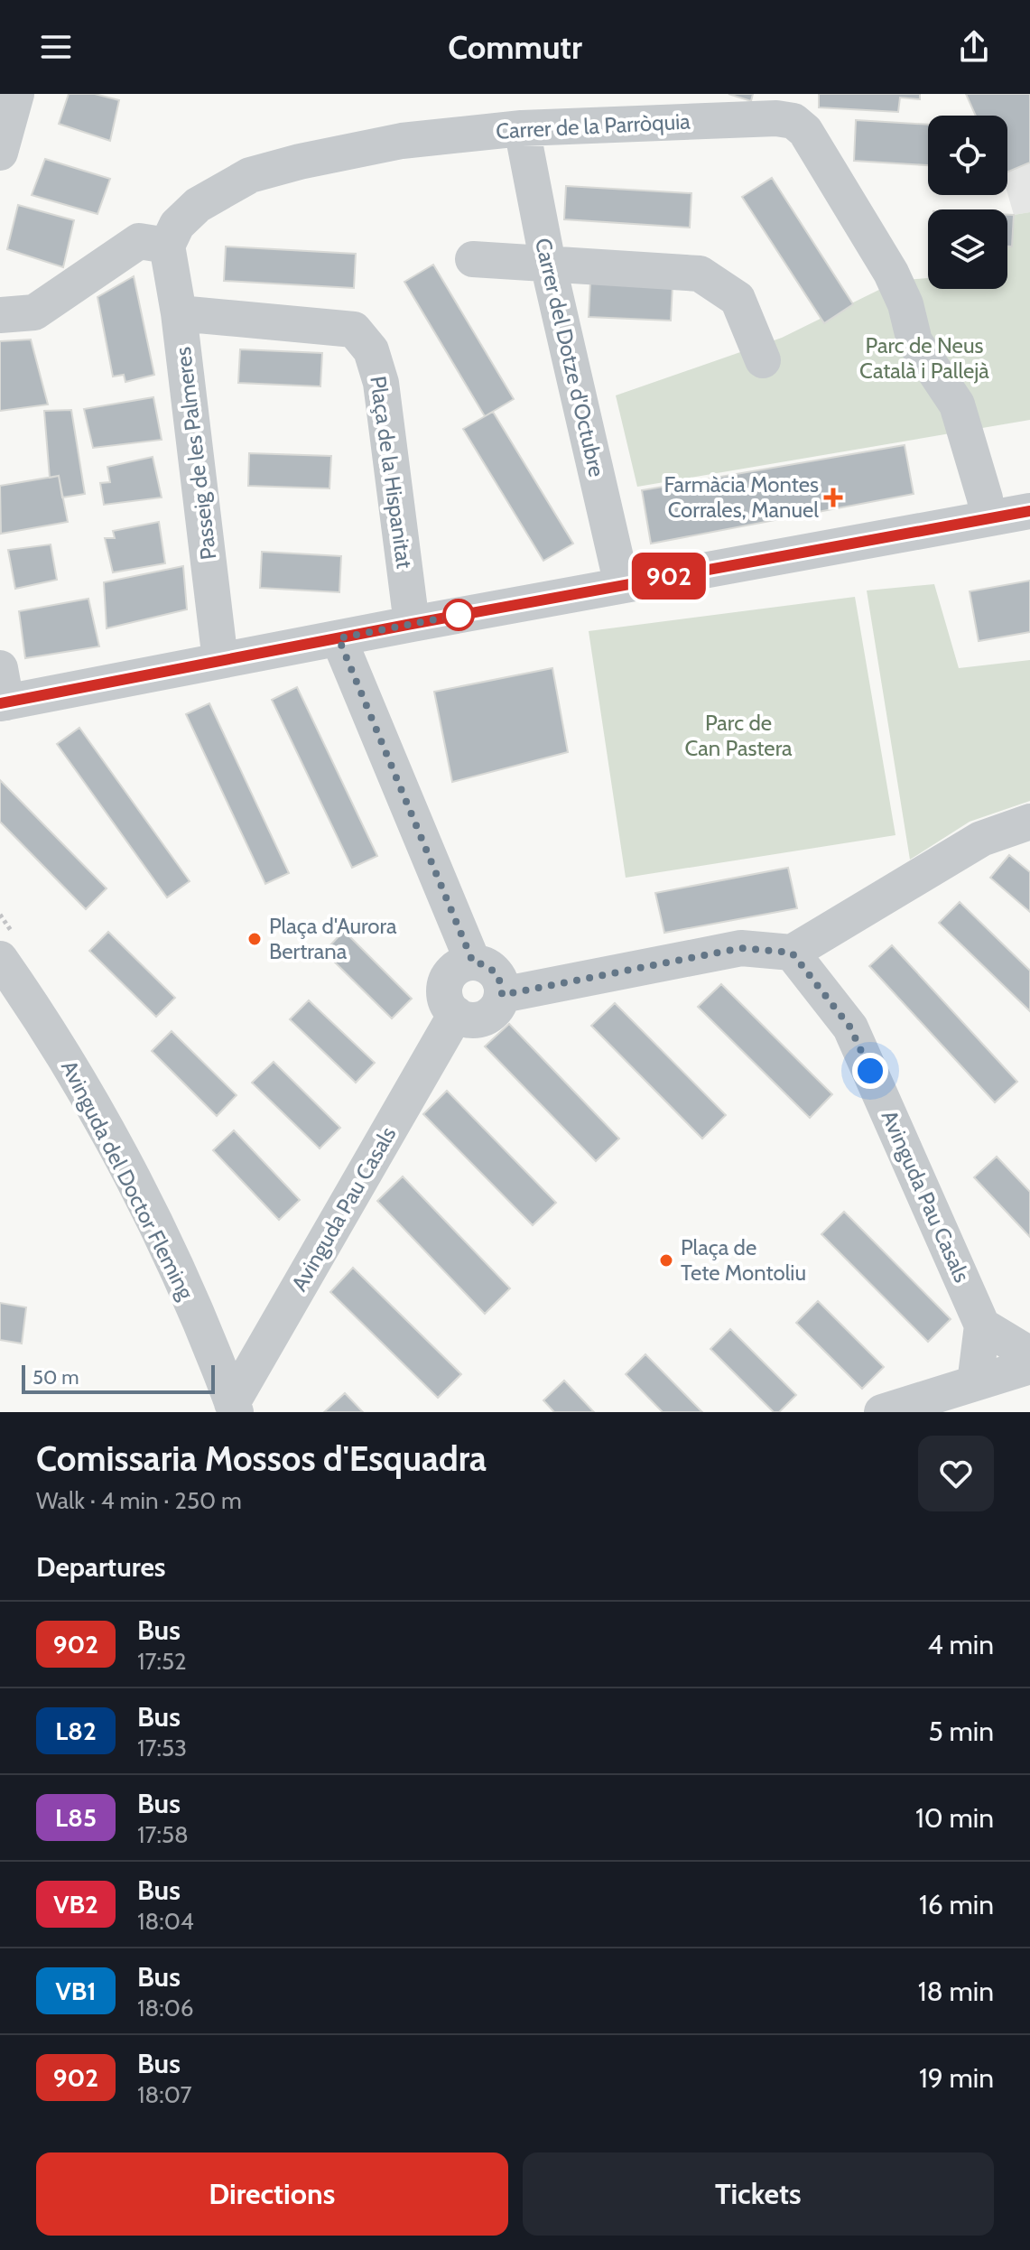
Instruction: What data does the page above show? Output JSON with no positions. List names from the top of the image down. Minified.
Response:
{"streets":{"street":["Carrer de la Parròquia","Carrer del Dotze d'Octubre","Passeig de les Palmeres","Plaça de la Hispanitat","Avinguda del Doctor Fleming","Avinguda Pau Casals"]},"crossings":[["Carrer de la Parròquia","Carrer del Dotze d'Octubre"],["Carrer de la Parròquia","Passeig de les Palmeres"],["Passeig de les Palmeres","Plaça de la Hispanitat"],["Avinguda del Doctor Fleming","Avinguda Pau Casals"]],"parks":["Parc de Neus Català i Pallejà","Parc de Can Pastera"],"places":{"health":["Farmàcia Montes Corrales, Manuel"],"other":["Plaça d'Aurora Bertrana","Plaça de Tete Montoliu"]},"lines":["bus line 902"],"scale_bar":"50 m","page":{"header":"Commutr","on_map":"902","scale":"50 m","heading":[["Comissaria Mossos d'Esquadra","Walk · 4 min · 250 m"],"Departures"],"list":[{"mark":"902","name":"Bus","note":"17:52","value":"4 min"},{"mark":"L82","name":"Bus","note":"17:53","value":"5 min"},{"mark":"L85","name":"Bus","note":"17:58","value":"10 min"},{"mark":"VB2","name":"Bus","note":"18:04","value":"16 min"},{"mark":"VB1","name":"Bus","note":"18:06","value":"18 min"},{"mark":"902","name":"Bus","note":"18:07","value":"19 min"}],"buttons":["Directions","Tickets"]}}
